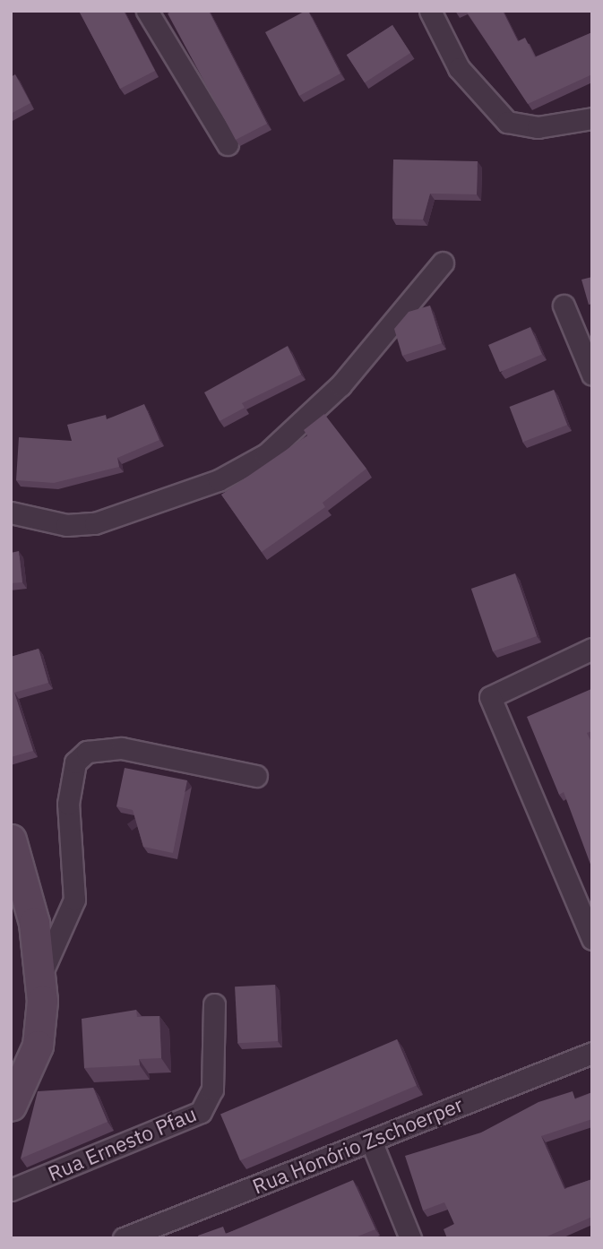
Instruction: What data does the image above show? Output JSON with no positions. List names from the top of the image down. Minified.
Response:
{"streets":{"street":["Rua Ernesto Pfau","Rua Honório Zschoerper"]}}
